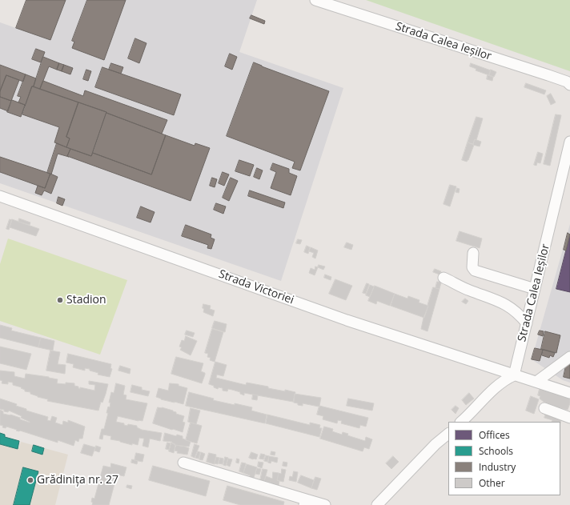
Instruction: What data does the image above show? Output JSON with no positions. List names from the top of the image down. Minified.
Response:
{"streets":{"street":["Strada Calea Ieșilor","Strada Victoriei"]},"crossings":[["Strada Calea Ieșilor","Strada Victoriei"]],"places":["Stadion","Grădinița nr. 27"],"legend":["Offices","Schools","Industry","Other"]}
